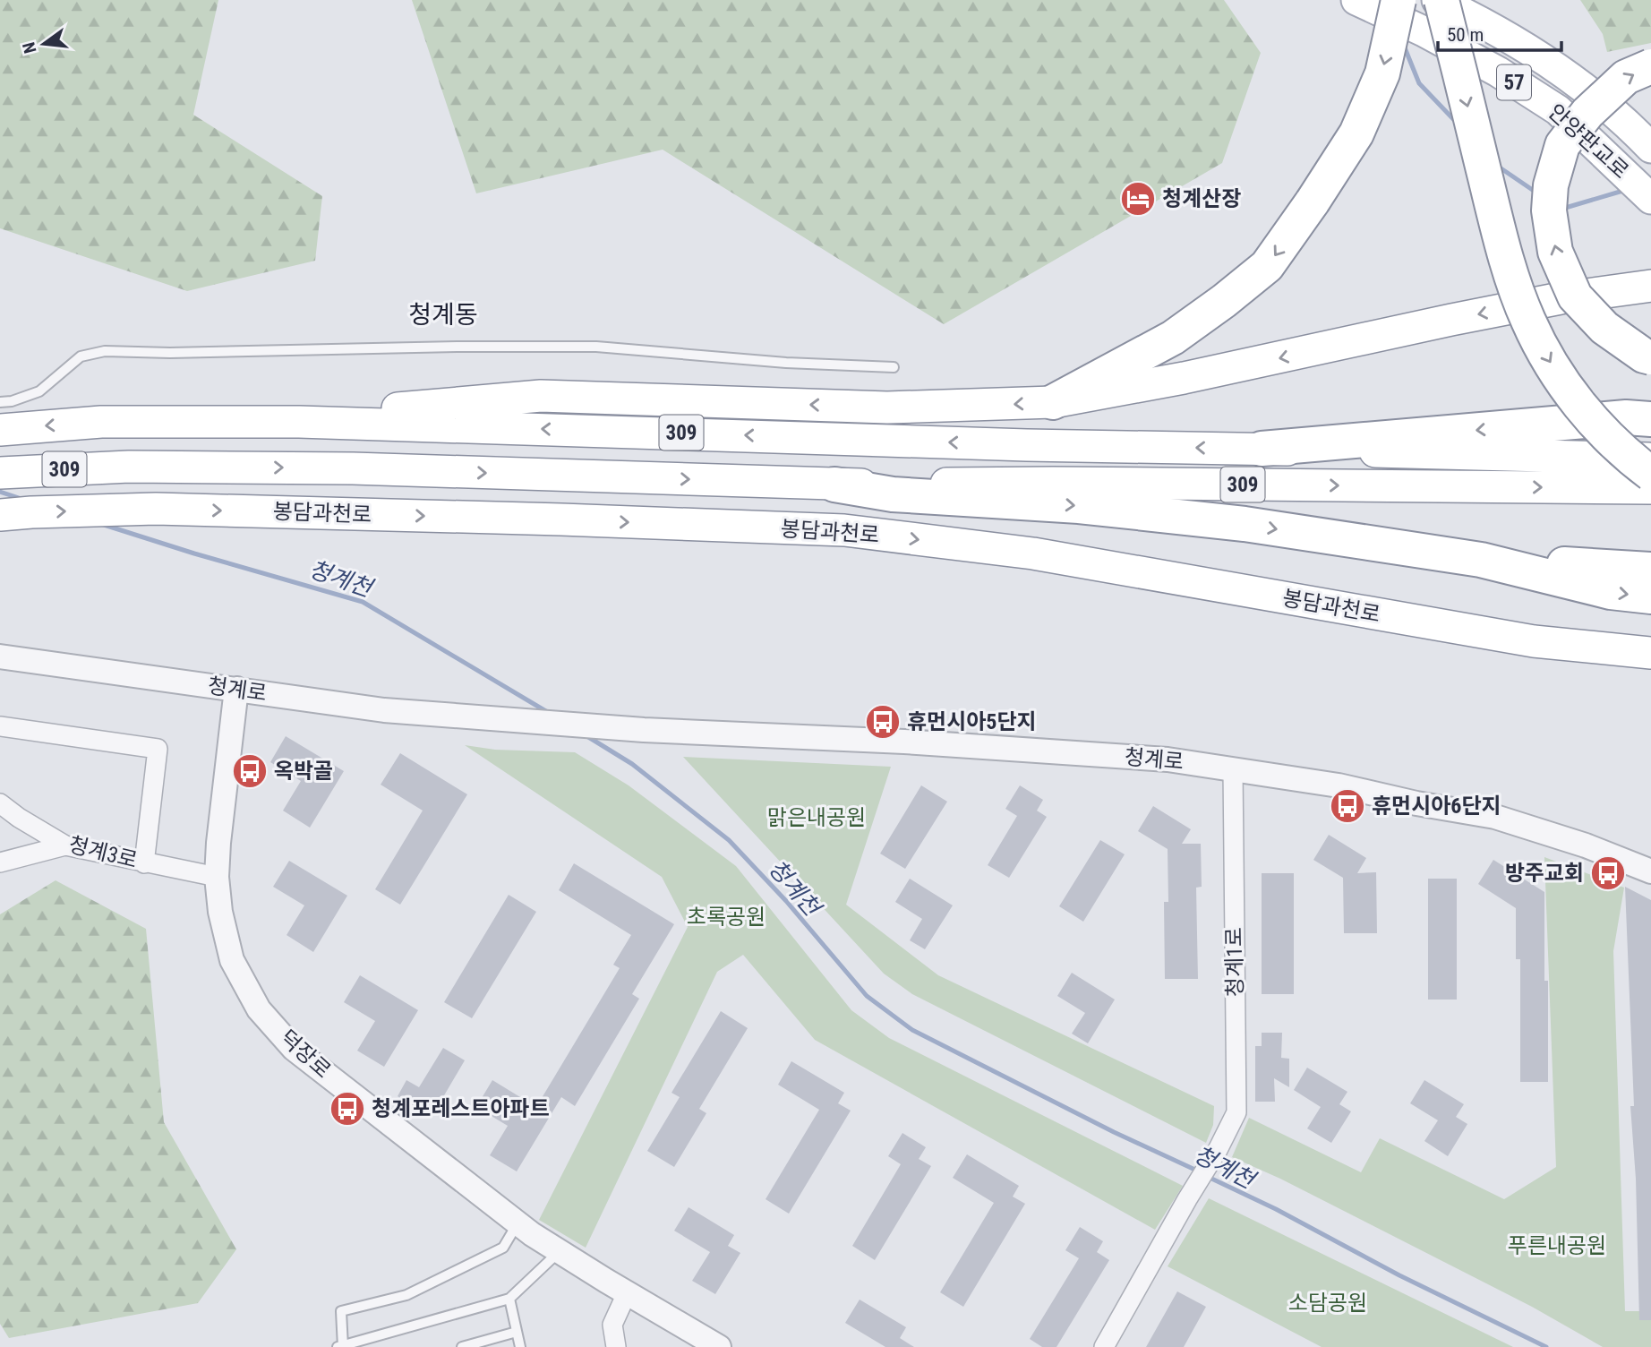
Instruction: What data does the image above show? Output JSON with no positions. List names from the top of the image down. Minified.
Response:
{"streets":{"highway":["309","봉담과천로"],"main road":["57","안양판교로"],"street":["청계로","청계3로","청계1로","덕장로"]},"crossings":[["청계로","청계1로"],["청계로","덕장로"],["청계3로","덕장로"]],"districts":["청계동"],"water":["청계천"],"parks":["맑은내공원","초록공원","푸른내공원","소담공원"],"places":{"hotel":["청계산장"],"bus stop":["휴먼시아5단지","옥박골","휴먼시아6단지","방주교회","청계포레스트아파트"]},"scale_bar":"50 m","north":"left"}
